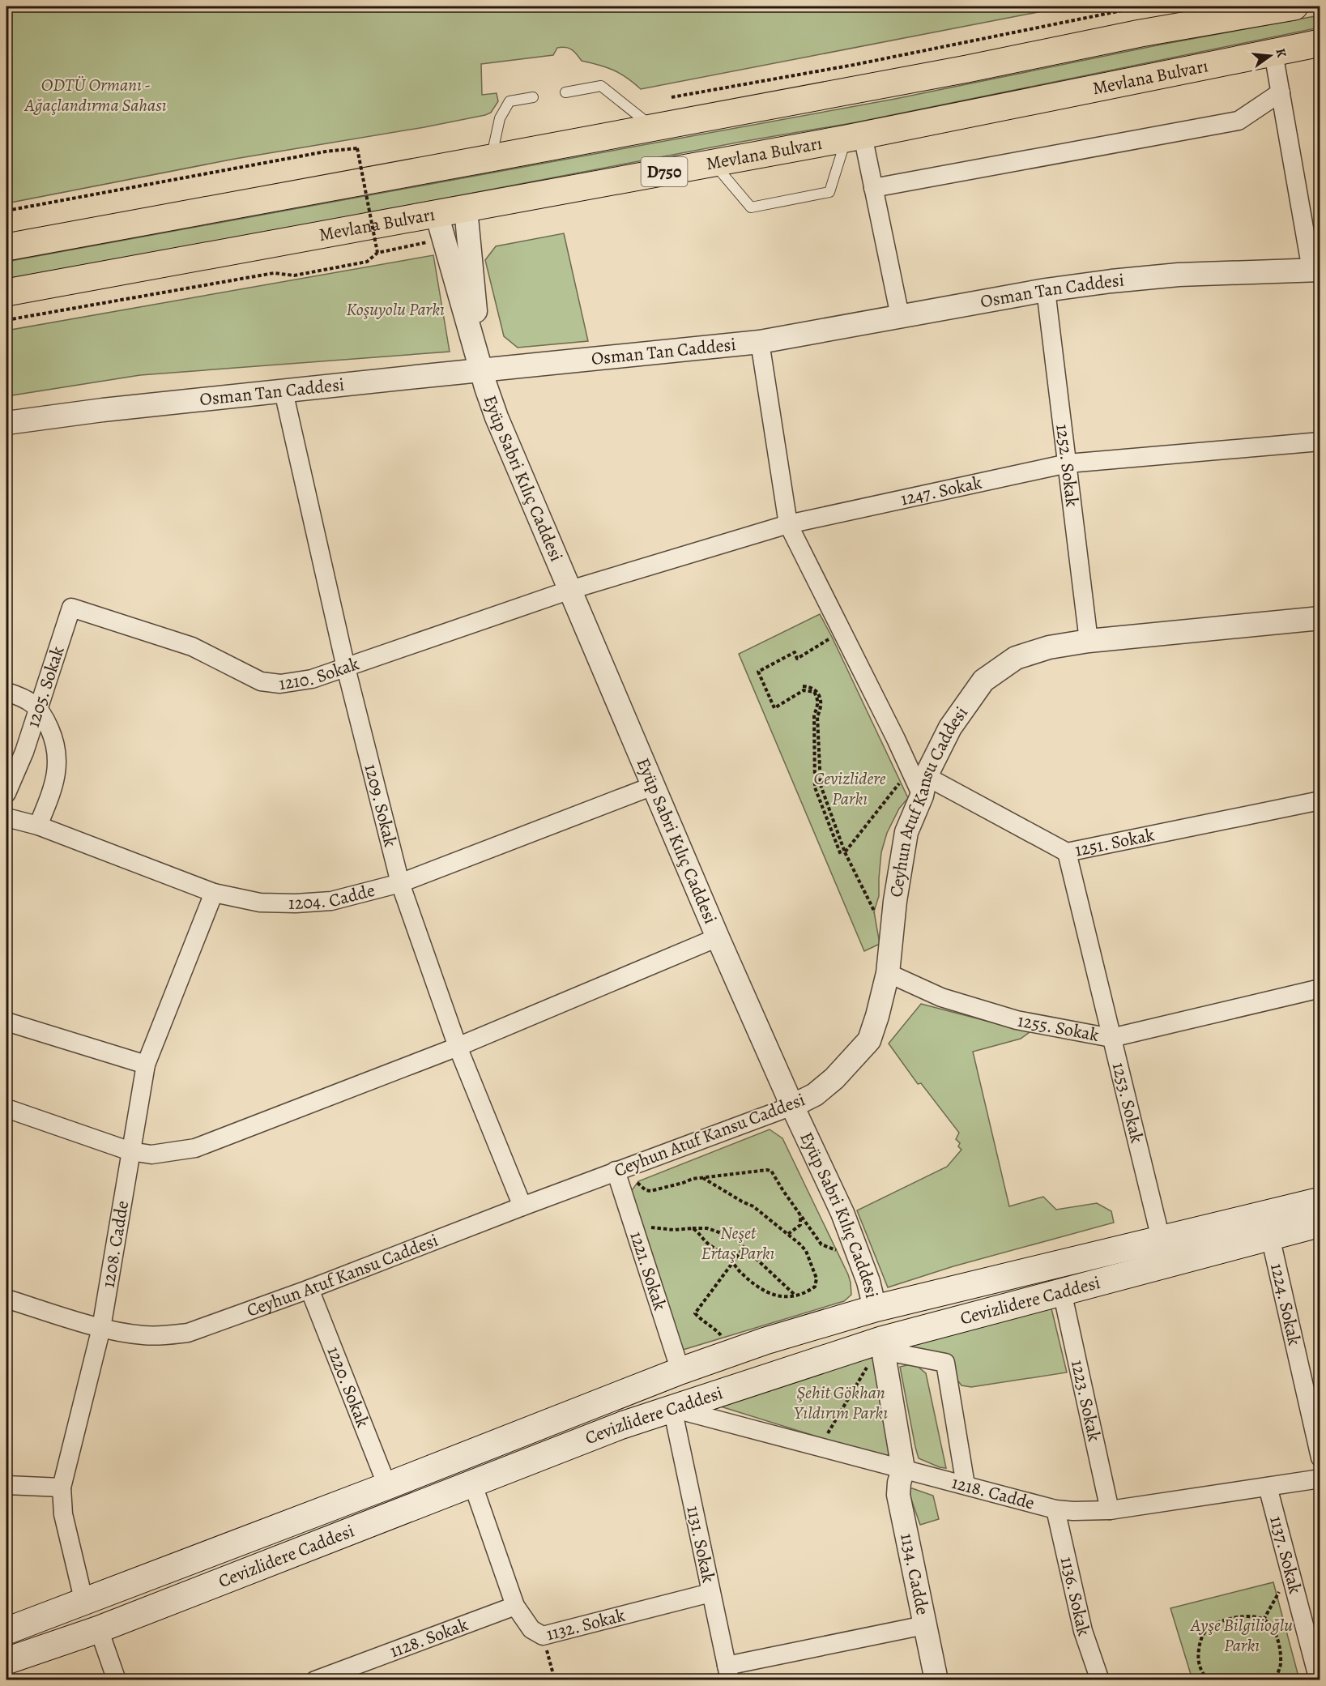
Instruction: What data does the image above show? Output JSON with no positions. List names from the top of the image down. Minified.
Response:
{"streets":{"highway":["Mevlana Bulvarı","D750"],"main road":["Cevizlidere Caddesi"],"street":["Osman Tan Caddesi","1252. Sokak","Eyüp Sabri Kılıç Caddesi","1247. Sokak","1210. Sokak","1205. Sokak","Ceyhun Atuf Kansu Caddesi","1209. Sokak","1251. Sokak","1204. Cadde","1255. Sokak","1253. Sokak","1208. Cadde","1221. Sokak","1224. Sokak","1220. Sokak","1223. Sokak","1218. Cadde","1131. Sokak","1137. Sokak","1134. Cadde","1136. Sokak","1132. Sokak","1128. Sokak"]},"crossings":[["Mevlana Bulvarı","Eyüp Sabri Kılıç Caddesi"],["Osman Tan Caddesi","1252. Sokak"],["Osman Tan Caddesi","Eyüp Sabri Kılıç Caddesi"],["Osman Tan Caddesi","1209. Sokak"],["1252. Sokak","1247. Sokak"],["1252. Sokak","Ceyhun Atuf Kansu Caddesi"],["Eyüp Sabri Kılıç Caddesi","1247. Sokak"],["Eyüp Sabri Kılıç Caddesi","1210. Sokak"],["Eyüp Sabri Kılıç Caddesi","Ceyhun Atuf Kansu Caddesi"],["Eyüp Sabri Kılıç Caddesi","1204. Cadde"],["Eyüp Sabri Kılıç Caddesi","Cevizlidere Caddesi"],["1247. Sokak","1210. Sokak"],["1210. Sokak","1205. Sokak"],["1210. Sokak","1209. Sokak"],["Ceyhun Atuf Kansu Caddesi","1209. Sokak"],["Ceyhun Atuf Kansu Caddesi","1251. Sokak"],["Ceyhun Atuf Kansu Caddesi","1255. Sokak"],["Ceyhun Atuf Kansu Caddesi","1208. Cadde"],["Ceyhun Atuf Kansu Caddesi","1221. Sokak"],["Ceyhun Atuf Kansu Caddesi","1220. Sokak"],["1209. Sokak","1204. Cadde"],["1251. Sokak","1253. Sokak"],["1204. Cadde","1208. Cadde"],["1255. Sokak","1253. Sokak"],["1253. Sokak","Cevizlidere Caddesi"],["1208. Cadde","Cevizlidere Caddesi"],["1221. Sokak","Cevizlidere Caddesi"],["Cevizlidere Caddesi","1224. Sokak"],["Cevizlidere Caddesi","1220. Sokak"],["Cevizlidere Caddesi","1223. Sokak"],["Cevizlidere Caddesi","1218. Cadde"],["Cevizlidere Caddesi","1131. Sokak"],["Cevizlidere Caddesi","1132. Sokak"],["1223. Sokak","1218. Cadde"],["1218. Cadde","1131. Sokak"],["1218. Cadde","1137. Sokak"],["1218. Cadde","1134. Cadde"],["1218. Cadde","1136. Sokak"],["1131. Sokak","1132. Sokak"],["1132. Sokak","1128. Sokak"]],"parks":["ODTÜ Ormanı - Ağaçlandırma Sahası","Koşuyolu Parkı","Cevizlidere Parkı","Neşet Ertaş Parkı","Şehit Gökhan Yıldırım Parkı","Ayşe Bilgilioğlu Parkı"],"north":"right"}
